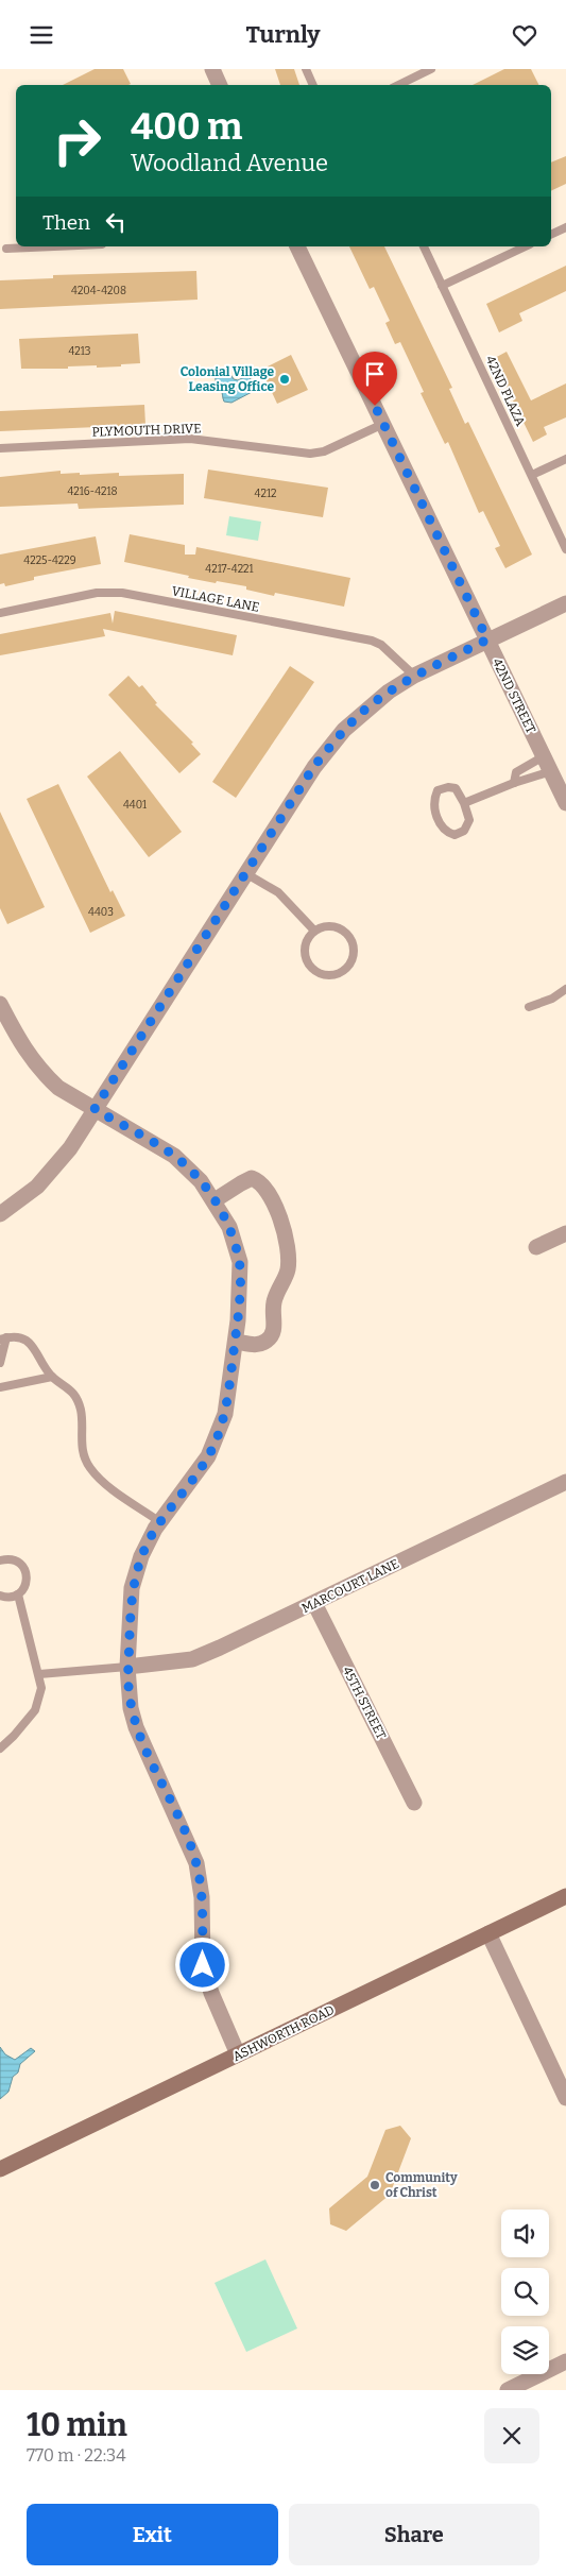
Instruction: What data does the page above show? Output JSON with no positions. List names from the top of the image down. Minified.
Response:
{"streets":{"main road":["ASHWORTH ROAD"],"street":["42ND STREET","MARCOURT LANE","45TH STREET"],"lane":["42ND PLAZA","PLYMOUTH DRIVE","VILLAGE LANE"]},"crossings":[["PLYMOUTH DRIVE","42ND STREET"],["MARCOURT LANE","45TH STREET"]],"places":["Colonial Village Leasing Office","Community of Christ"],"house_numbers":["4204-4208","4213","4216-4218","4212","4225-4229","4217-4221","4401","4403"],"page":{"header":"Turnly","turn":["400 m","Woodland Avenue"],"then":"Then","heading":["10 min","770 m · 22:34"],"buttons":["Exit","Share"]}}
